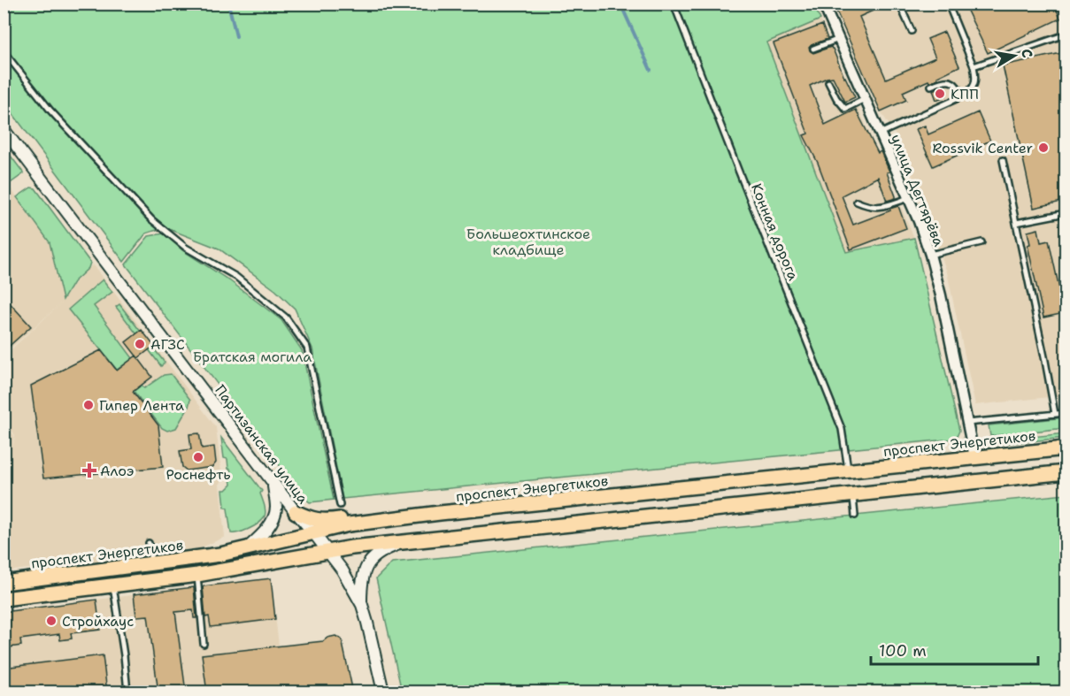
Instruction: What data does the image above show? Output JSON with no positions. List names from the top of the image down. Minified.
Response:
{"streets":{"main road":["проспект Энергетиков"],"street":["улица Дегтярёва","Партизанская улица"],"lane":["Конная дорога"]},"crossings":[["улица Дегтярёва","проспект Энергетиков"],["Конная дорога","проспект Энергетиков"],["проспект Энергетиков","Партизанская улица"]],"parks":["Большеохтинское кладбище","Братская могила"],"places":{"other":["КПП","Rossvik Center","АГЗС","Гипер Лента","Роснефть","Стройхаус"],"health":["Алоэ"]},"scale_bar":"100 m","north":"right"}
